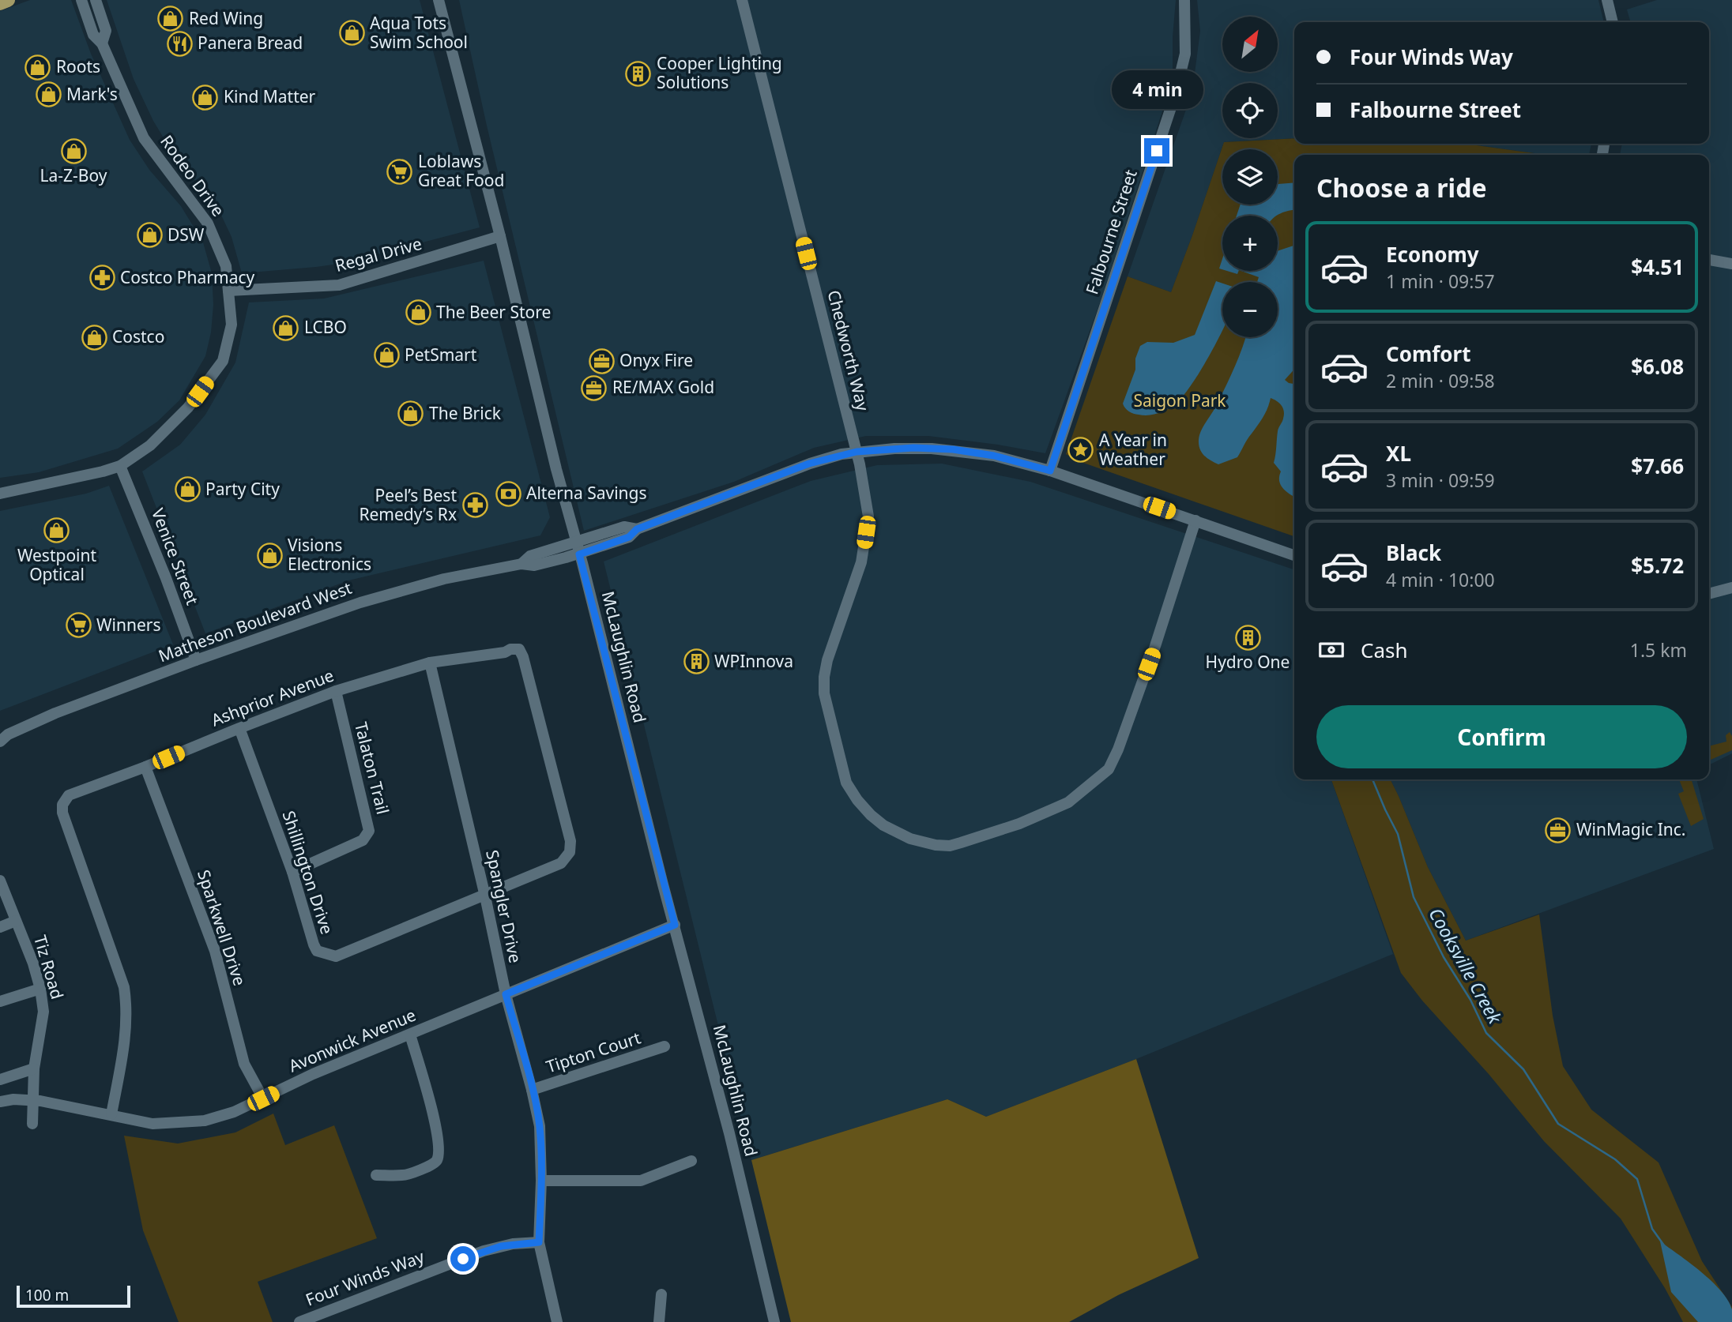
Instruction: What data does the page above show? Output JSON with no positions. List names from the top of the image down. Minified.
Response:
{"streets":{"street":["Rodeo Drive","Falbourne Street","Regal Drive","Chedworth Way","Venice Street","Matheson Boulevard West","McLaughlin Road","Ashprior Avenue","Talaton Trail","Shillington Drive","Spangler Drive","Sparkwell Drive","Tiz Road","Avonwick Avenue","Tipton Court","Four Winds Way"]},"crossings":[["Rodeo Drive","Regal Drive"],["Rodeo Drive","Venice Street"],["Falbourne Street","Matheson Boulevard West"],["Regal Drive","McLaughlin Road"],["Chedworth Way","Matheson Boulevard West"],["Venice Street","Matheson Boulevard West"],["Matheson Boulevard West","McLaughlin Road"],["McLaughlin Road","Avonwick Avenue"],["Ashprior Avenue","Talaton Trail"],["Ashprior Avenue","Shillington Drive"],["Ashprior Avenue","Spangler Drive"],["Ashprior Avenue","Sparkwell Drive"],["Ashprior Avenue","Avonwick Avenue"],["Talaton Trail","Shillington Drive"],["Shillington Drive","Spangler Drive"],["Spangler Drive","Avonwick Avenue"],["Spangler Drive","Tipton Court"],["Spangler Drive","Four Winds Way"],["Sparkwell Drive","Avonwick Avenue"],["Tiz Road","Avonwick Avenue"]],"water":["Cooksville Creek"],"parks":["Saigon Park"],"places":{"shop":["Red Wing","Aqua Tots Swim School","Roots","Mark's","Kind Matter","La-Z-Boy","DSW","The Beer Store","LCBO","Costco","PetSmart","The Brick","Party City","Westpoint Optical","Visions Electronics"],"restaurant":["Panera Bread"],"building":["Cooper Lighting Solutions","Hydro One","WPInnova"],"supermarket":["Loblaws Great Food","Winners"],"pharmacy":["Costco Pharmacy","Peel’s Best Remedy’s Rx"],"office":["Onyx Fire","RE/MAX Gold","WinMagic Inc."],"place":["A Year in Weather"],"bank":["Alterna Savings"]},"scale_bar":"100 m","north":"top right","page":{"map_buttons":["+","−"],"banner":["Four Winds Way","Falbourne Street"],"bubble":"4 min","heading":"Choose a ride","list":[{"name":"Economy","note":"1 min · 09:57","value":"$4.51"},{"name":"Comfort","note":"2 min · 09:58","value":"$6.08"},{"name":"XL","note":"3 min · 09:59","value":"$7.66"},{"name":"Black","note":"4 min · 10:00","value":"$5.72"}],"pay":["Cash","1.5 km"],"buttons":"Confirm","scale":"100 m"}}
